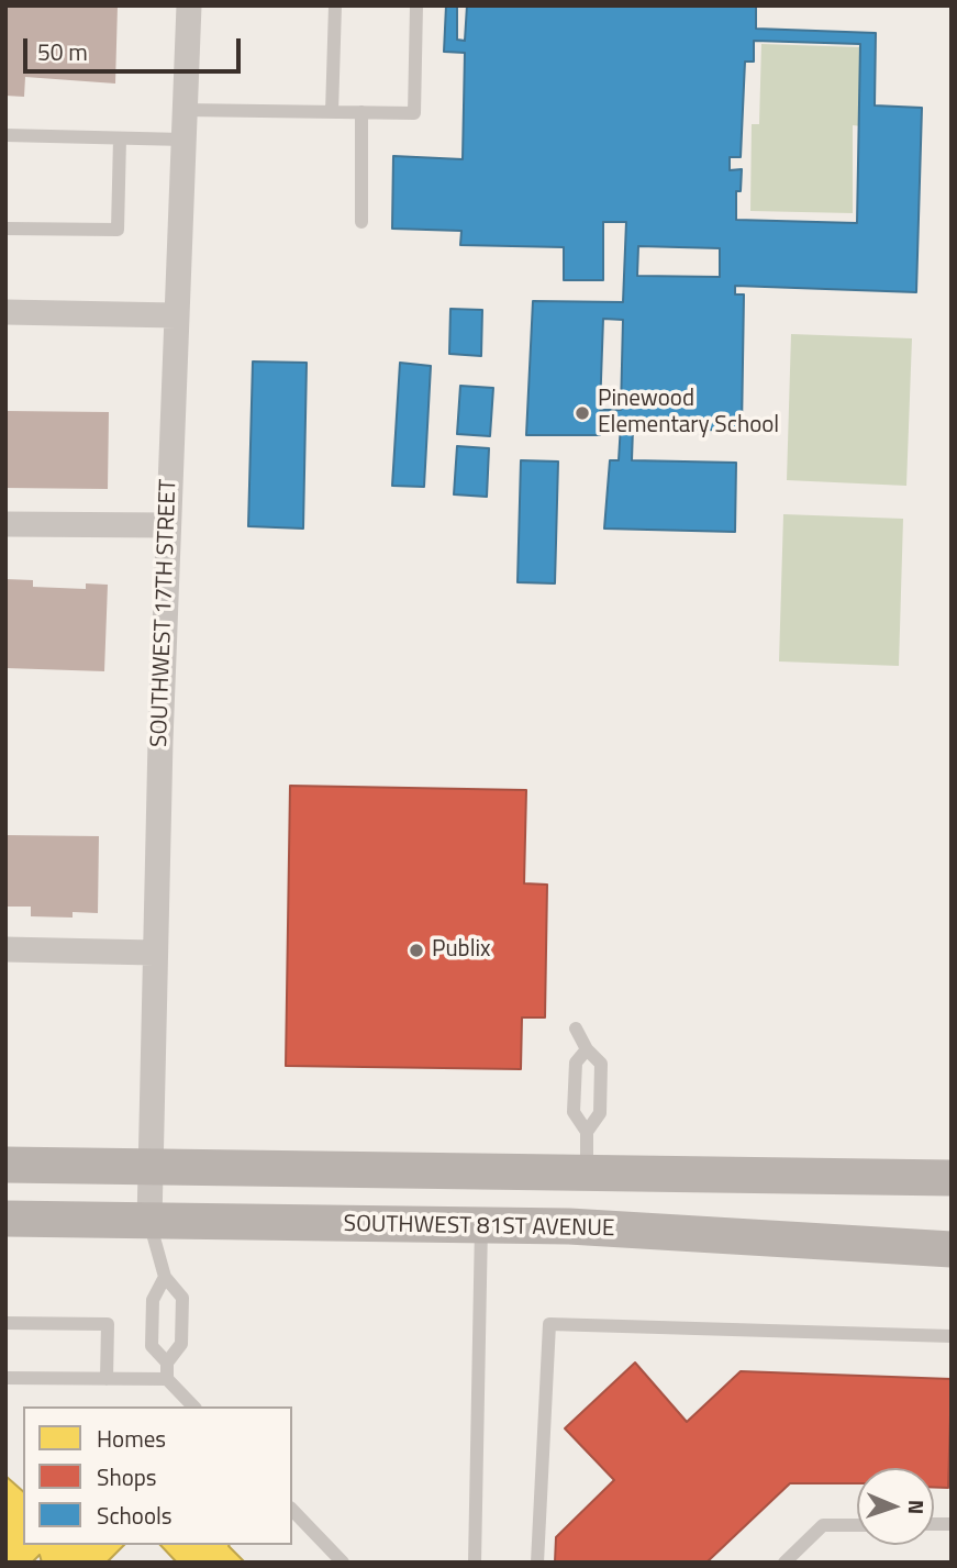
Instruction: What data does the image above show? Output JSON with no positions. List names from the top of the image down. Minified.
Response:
{"streets":{"street":["SOUTHWEST 17TH STREET","SOUTHWEST 81ST AVENUE"]},"crossings":[["SOUTHWEST 17TH STREET","SOUTHWEST 81ST AVENUE"]],"places":["Pinewood Elementary School","Publix"],"legend":["Homes","Shops","Schools"],"scale_bar":"50 m","north":"right"}
